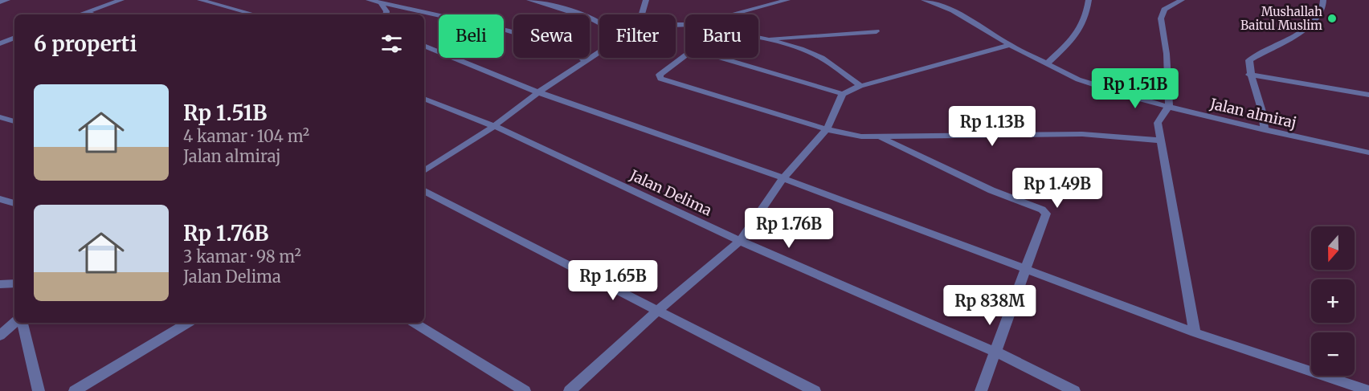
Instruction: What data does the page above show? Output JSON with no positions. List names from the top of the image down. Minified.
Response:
{"streets":{"street":["Jalan almiraj","Jalan Delima"]},"places":["Mushallah Baitul Muslim"],"north":"bottom","page":{"chip":["Beli","Sewa","Filter","Baru"],"heading":"6 properti","price":["Rp 1.51B","Rp 1.13B","Rp 1.49B","Rp 1.76B","Rp 1.65B","Rp 838M"],"list":[{"name":"Rp 1.51B","note":"4 kamar · 104 m² · Jalan almiraj"},{"name":"Rp 1.76B","note":"3 kamar · 98 m² · Jalan Delima"}],"map_buttons":["+","−"]}}
